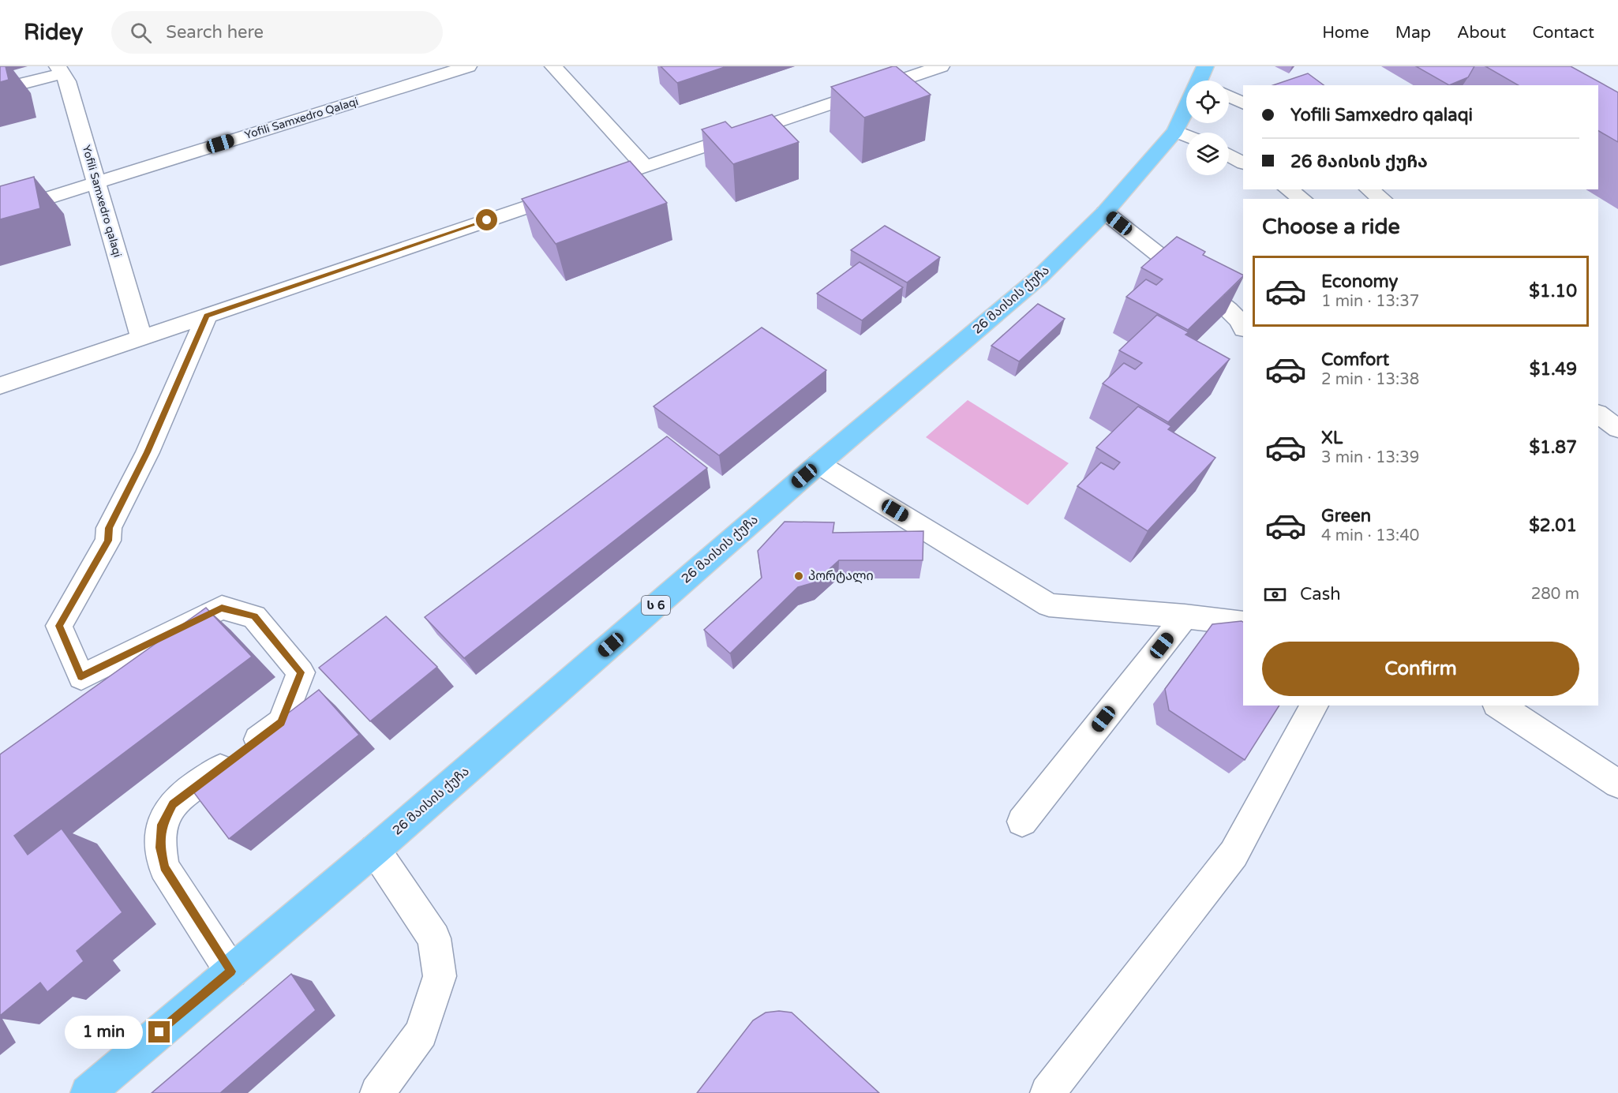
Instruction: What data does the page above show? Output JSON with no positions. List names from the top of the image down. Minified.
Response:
{"streets":{"highway":["26 მაისის ქუჩა","ს 6"],"street":["Yofili Samxedro Qalaqi","Yofili Samxedro qalaqi"]},"crossings":[["Yofili Samxedro Qalaqi","Yofili Samxedro qalaqi"]],"places":["პორტალი"],"page":{"header":"Ridey","search":"Search here","nav":["Home","Map","About","Contact"],"banner":["Yofili Samxedro qalaqi","26 მაისის ქუჩა"],"heading":"Choose a ride","list":[{"name":"Economy","note":"1 min · 13:37","value":"$1.10"},{"name":"Comfort","note":"2 min · 13:38","value":"$1.49"},{"name":"XL","note":"3 min · 13:39","value":"$1.87"},{"name":"Green","note":"4 min · 13:40","value":"$2.01"}],"pay":["Cash","280 m"],"buttons":"Confirm","bubble":"1 min"}}
